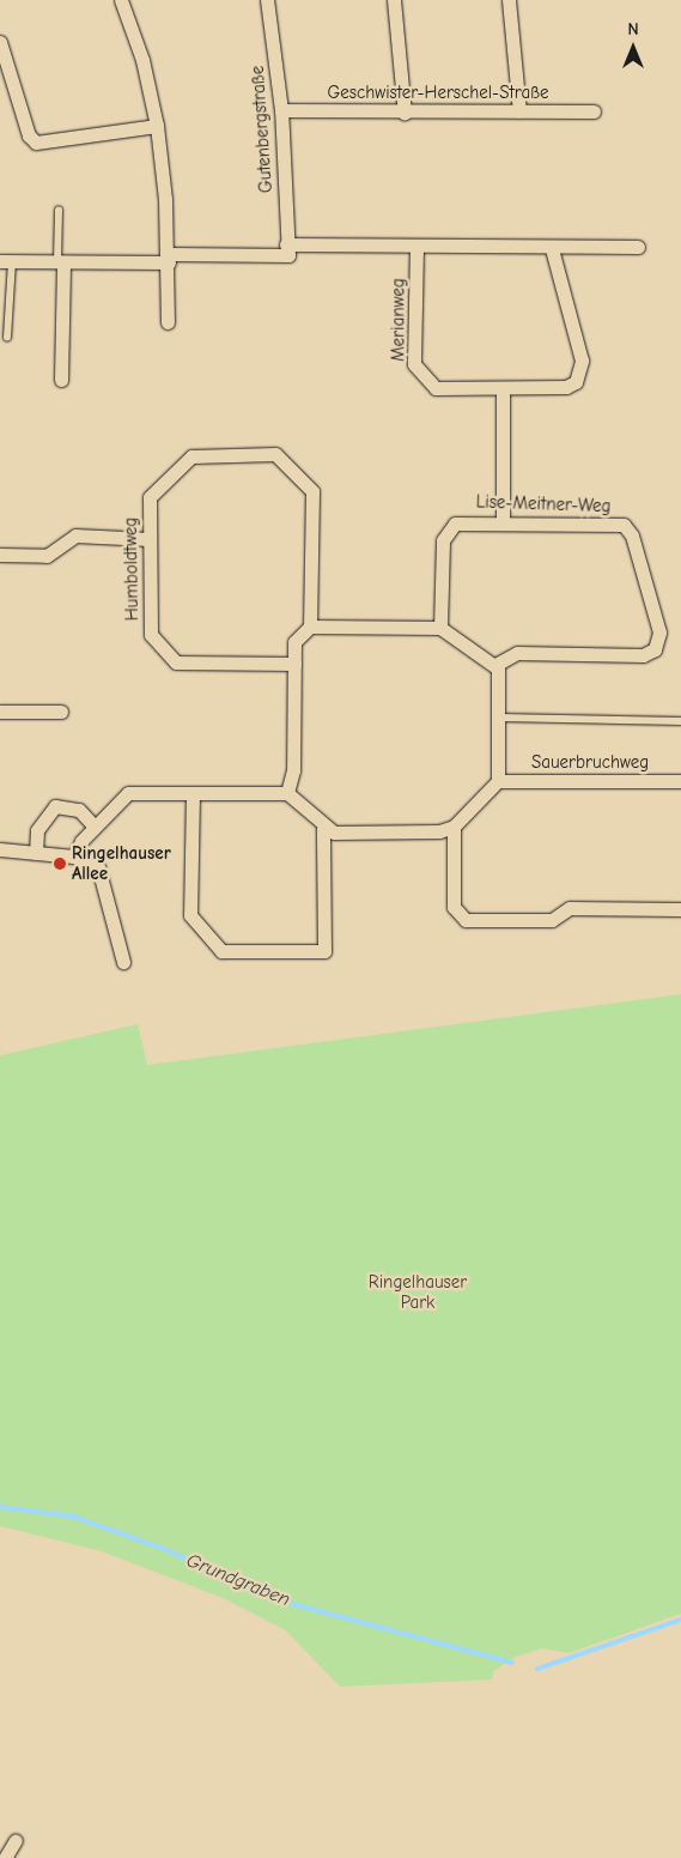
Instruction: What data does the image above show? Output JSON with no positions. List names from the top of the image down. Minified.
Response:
{"streets":{"street":["Geschwister-Herschel-Straße","Gutenbergstraße","Merianweg","Lise-Meitner-Weg","Humboldtweg","Sauerbruchweg"]},"crossings":[["Geschwister-Herschel-Straße","Gutenbergstraße"]],"water":["Grundgraben"],"parks":["Ringelhauser Park"],"places":["Ringelhauser Allee"],"north":"top"}
